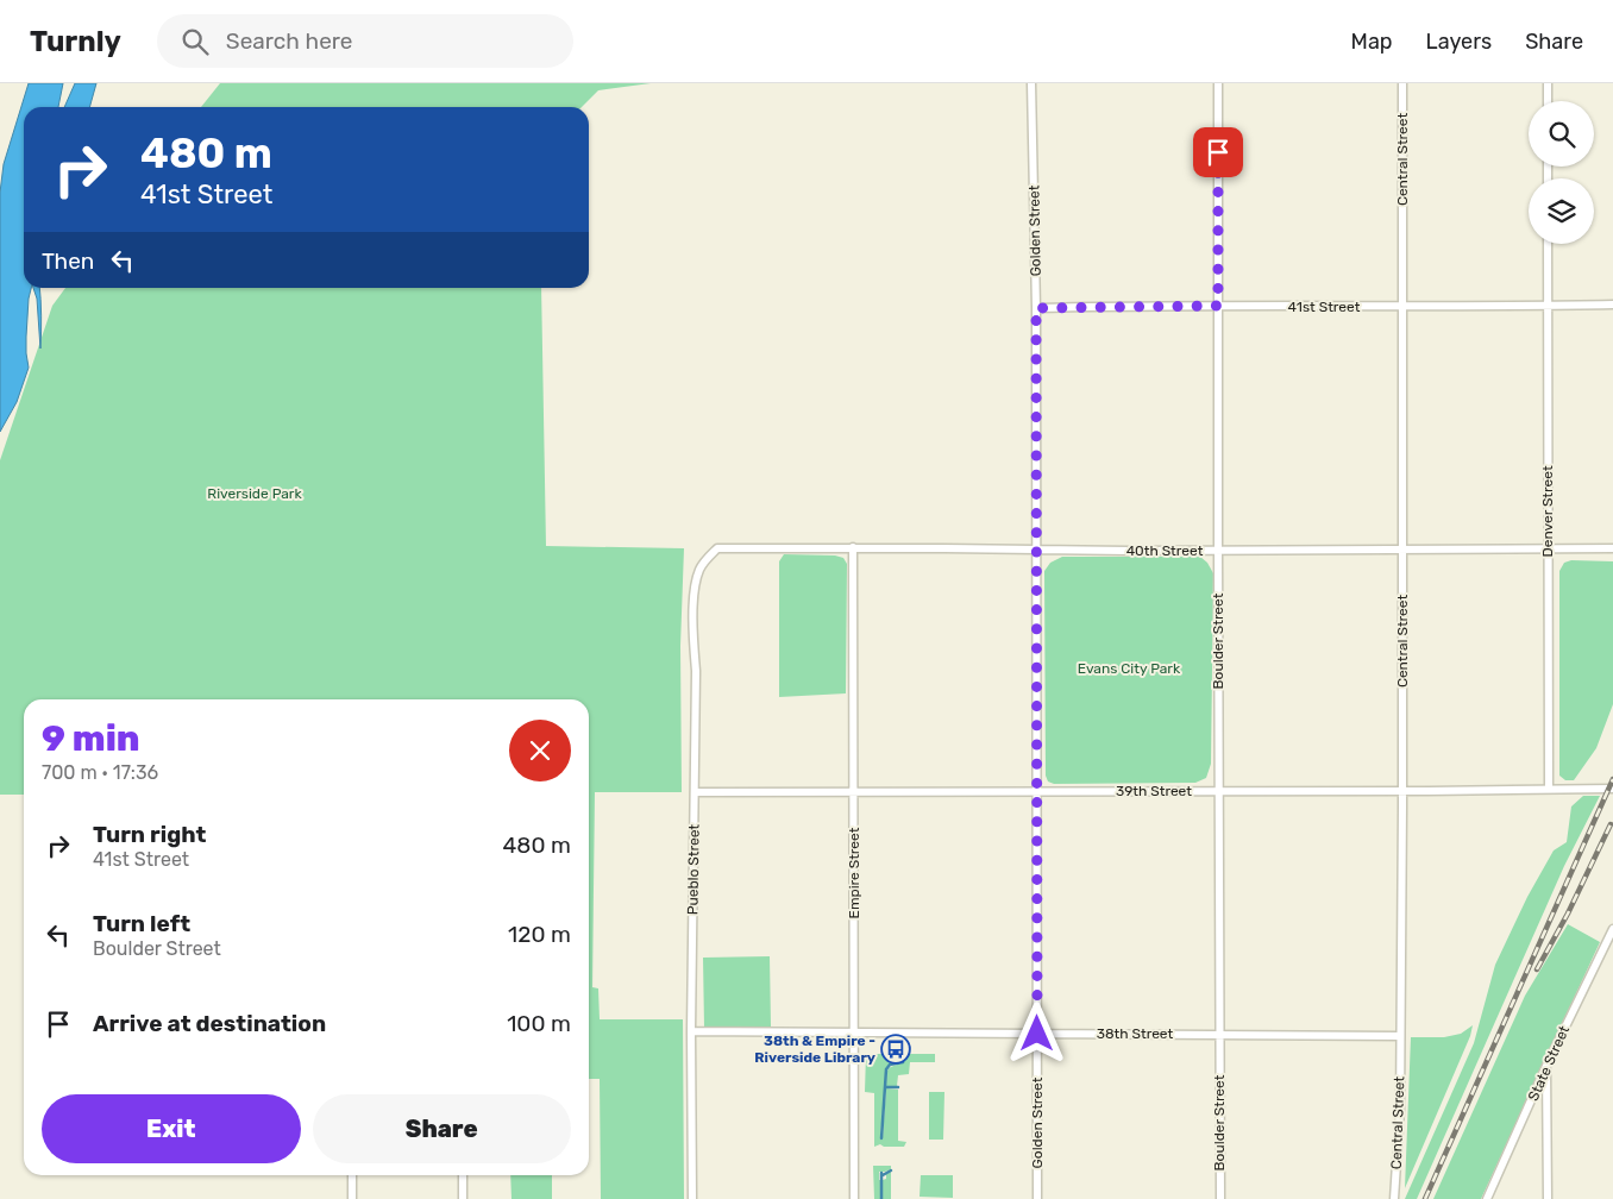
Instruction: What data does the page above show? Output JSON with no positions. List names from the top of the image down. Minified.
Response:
{"streets":{"street":["Central Street","Golden Street","41st Street","Denver Street","40th Street","Boulder Street","39th Street","Pueblo Street","Empire Street","38th Street","State Street"]},"crossings":[["Central Street","41st Street"],["Central Street","40th Street"],["Central Street","39th Street"],["Central Street","38th Street"],["Golden Street","41st Street"],["Golden Street","40th Street"],["Golden Street","39th Street"],["Golden Street","38th Street"],["41st Street","Denver Street"],["41st Street","Boulder Street"],["Denver Street","40th Street"],["Denver Street","39th Street"],["40th Street","Boulder Street"],["40th Street","Pueblo Street"],["40th Street","Empire Street"],["Boulder Street","39th Street"],["Boulder Street","38th Street"],["39th Street","Pueblo Street"],["39th Street","Empire Street"],["Pueblo Street","38th Street"],["Empire Street","38th Street"]],"parks":["Riverside Park","Evans City Park"],"places":{"bus stop":["38th & Empire - Riverside Library"]},"page":{"header":"Turnly","search":"Search here","nav":["Map","Layers","Share"],"turn":["480 m","41st Street"],"then":"Then","heading":["9 min","700 m · 17:36"],"list":[{"name":"Turn right","note":"41st Street","value":"480 m"},{"name":"Turn left","note":"Boulder Street","value":"120 m"},{"name":"Arrive at destination","value":"100 m"}],"buttons":["Exit","Share"]}}
